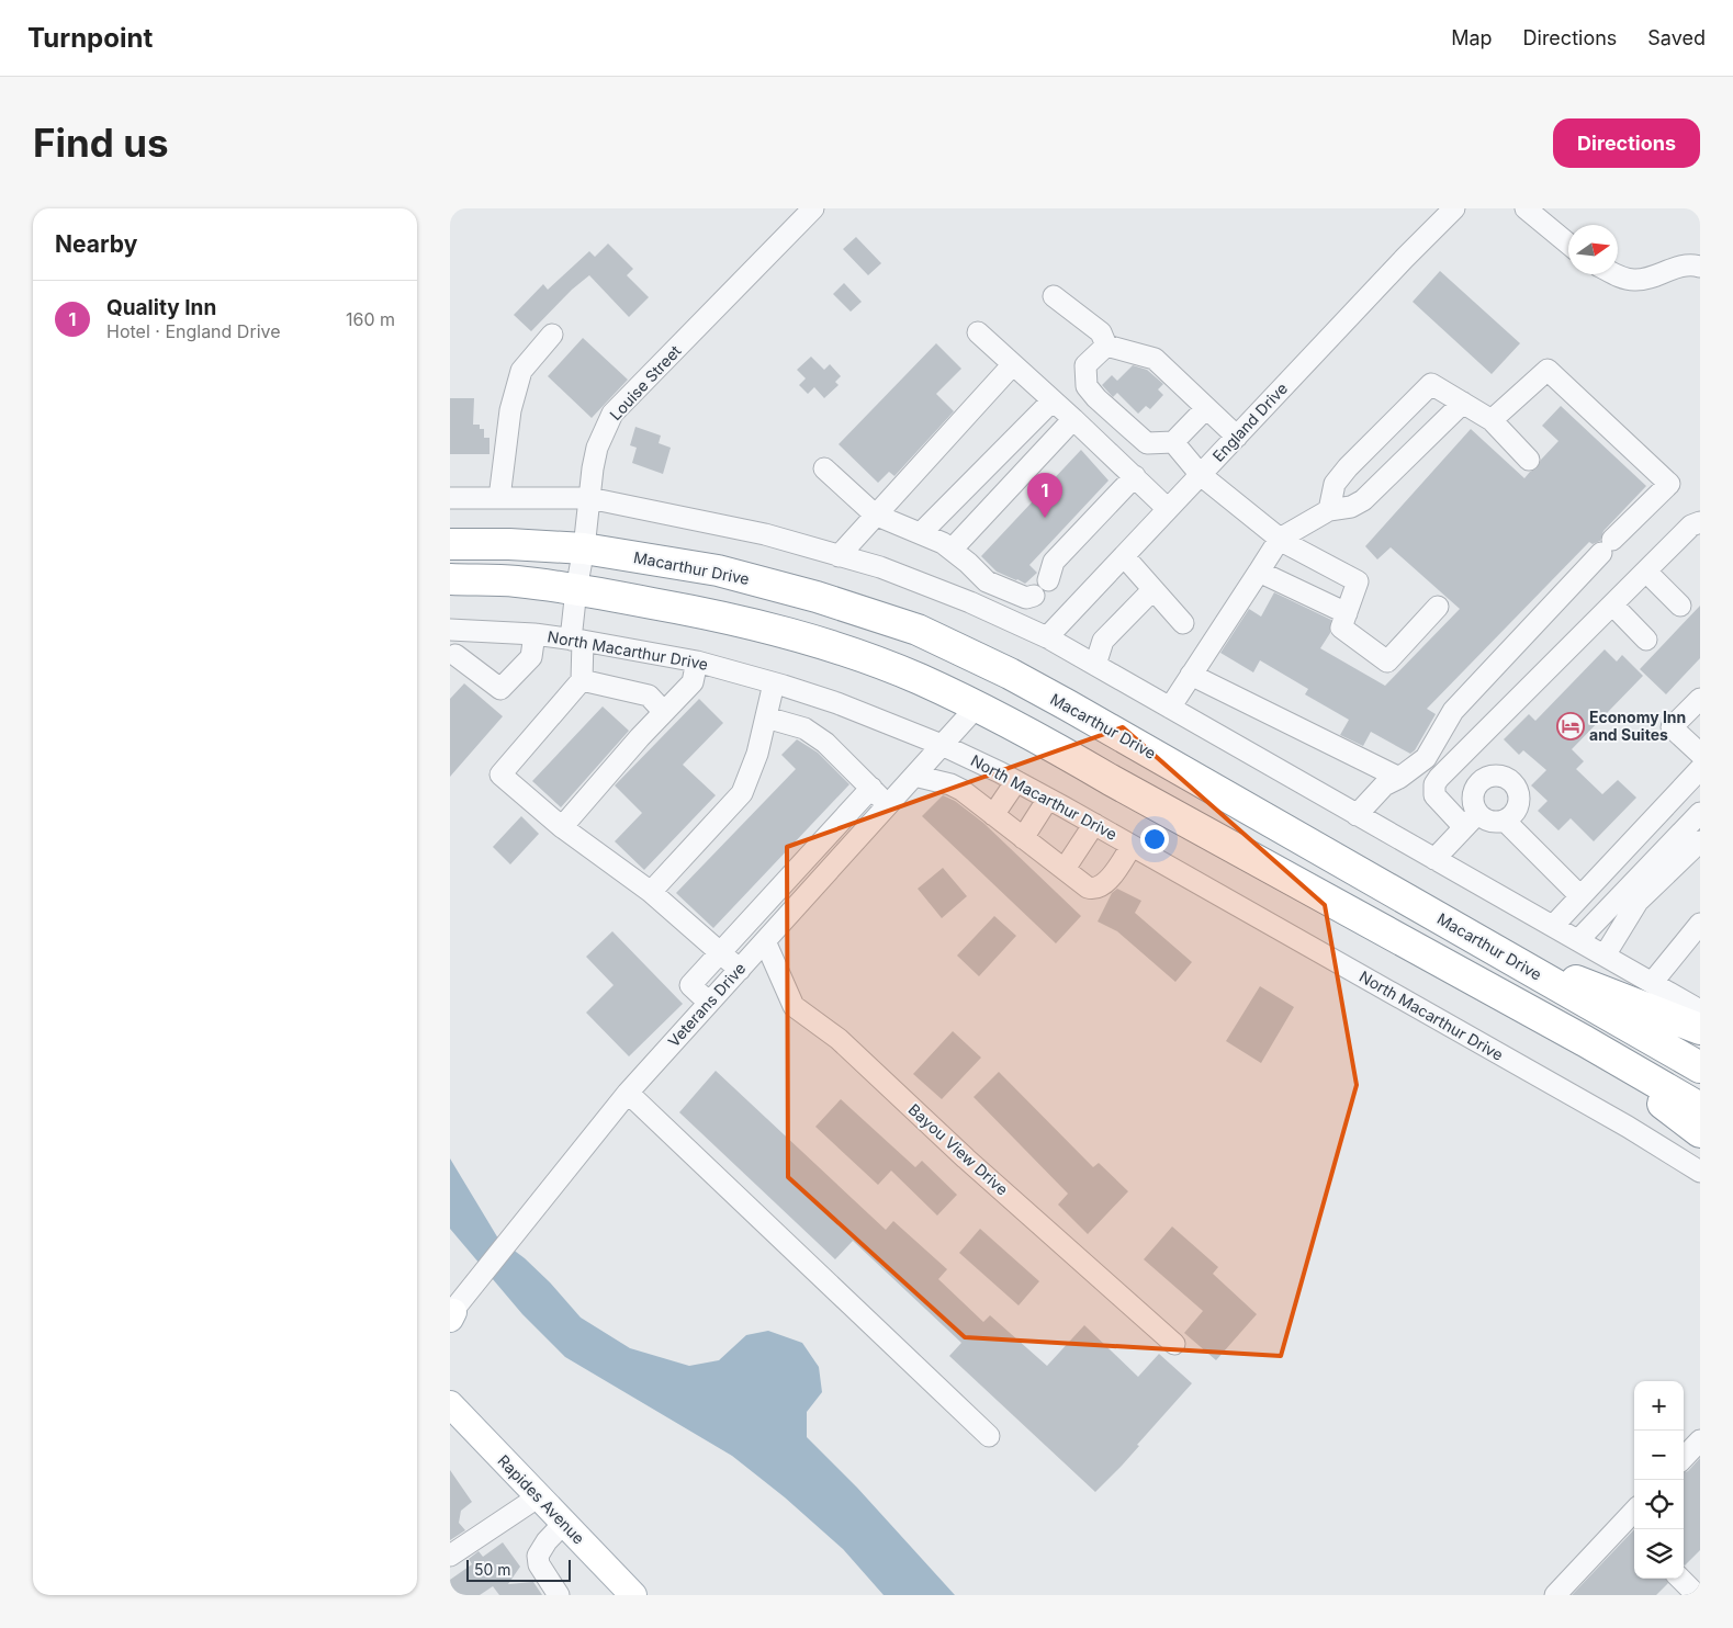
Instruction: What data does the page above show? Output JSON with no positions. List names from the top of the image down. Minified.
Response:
{"streets":{"highway":["Macarthur Drive"],"main road":["Rapides Avenue"],"street":["Louise Street","England Drive","North Macarthur Drive","Veterans Drive","Bayou View Drive"]},"crossings":[["Louise Street","Macarthur Drive"],["Louise Street","North Macarthur Drive"],["North Macarthur Drive","Veterans Drive"],["Veterans Drive","Bayou View Drive"]],"places":{"hotel":["Economy Inn and Suites"]},"scale_bar":"50 m","north":"right","page":{"header":"Turnpoint","nav":["Map","Directions","Saved"],"buttons":"Directions","title":"Find us","heading":"Nearby","list":[{"mark":"1","name":"Quality Inn","note":"Hotel · England Drive","value":"160 m"}],"pins":"1","map_buttons":["+","−"],"scale":"50 m"}}
